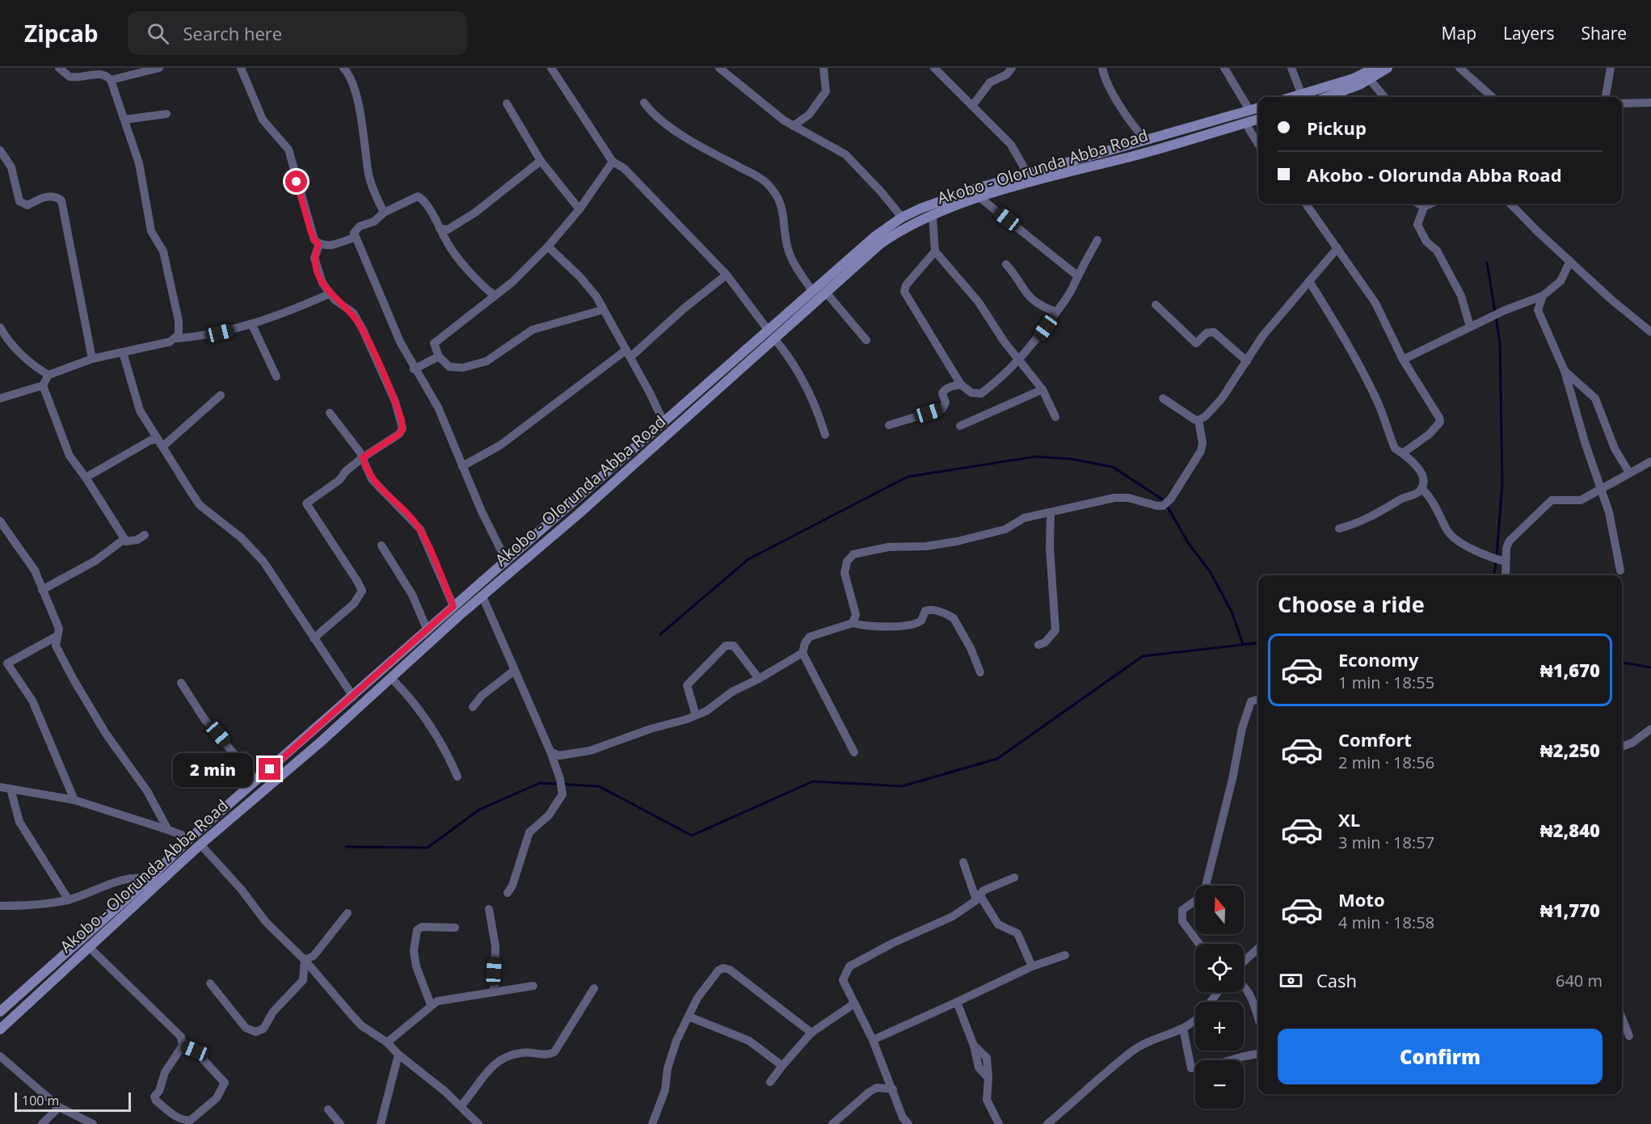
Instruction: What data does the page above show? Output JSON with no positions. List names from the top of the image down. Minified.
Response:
{"streets":{"main road":["Akobo - Olorunda Abba Road"]},"scale_bar":"100 m","north":"top","page":{"header":"Zipcab","search":"Search here","nav":["Map","Layers","Share"],"banner":["Pickup","Akobo - Olorunda Abba Road"],"heading":"Choose a ride","list":[{"name":"Economy","note":"1 min · 18:55","value":"₦1,670"},{"name":"Comfort","note":"2 min · 18:56","value":"₦2,250"},{"name":"XL","note":"3 min · 18:57","value":"₦2,840"},{"name":"Moto","note":"4 min · 18:58","value":"₦1,770"}],"bubble":"2 min","map_buttons":["+","−"],"pay":["Cash","640 m"],"buttons":"Confirm","scale":"100 m"}}
